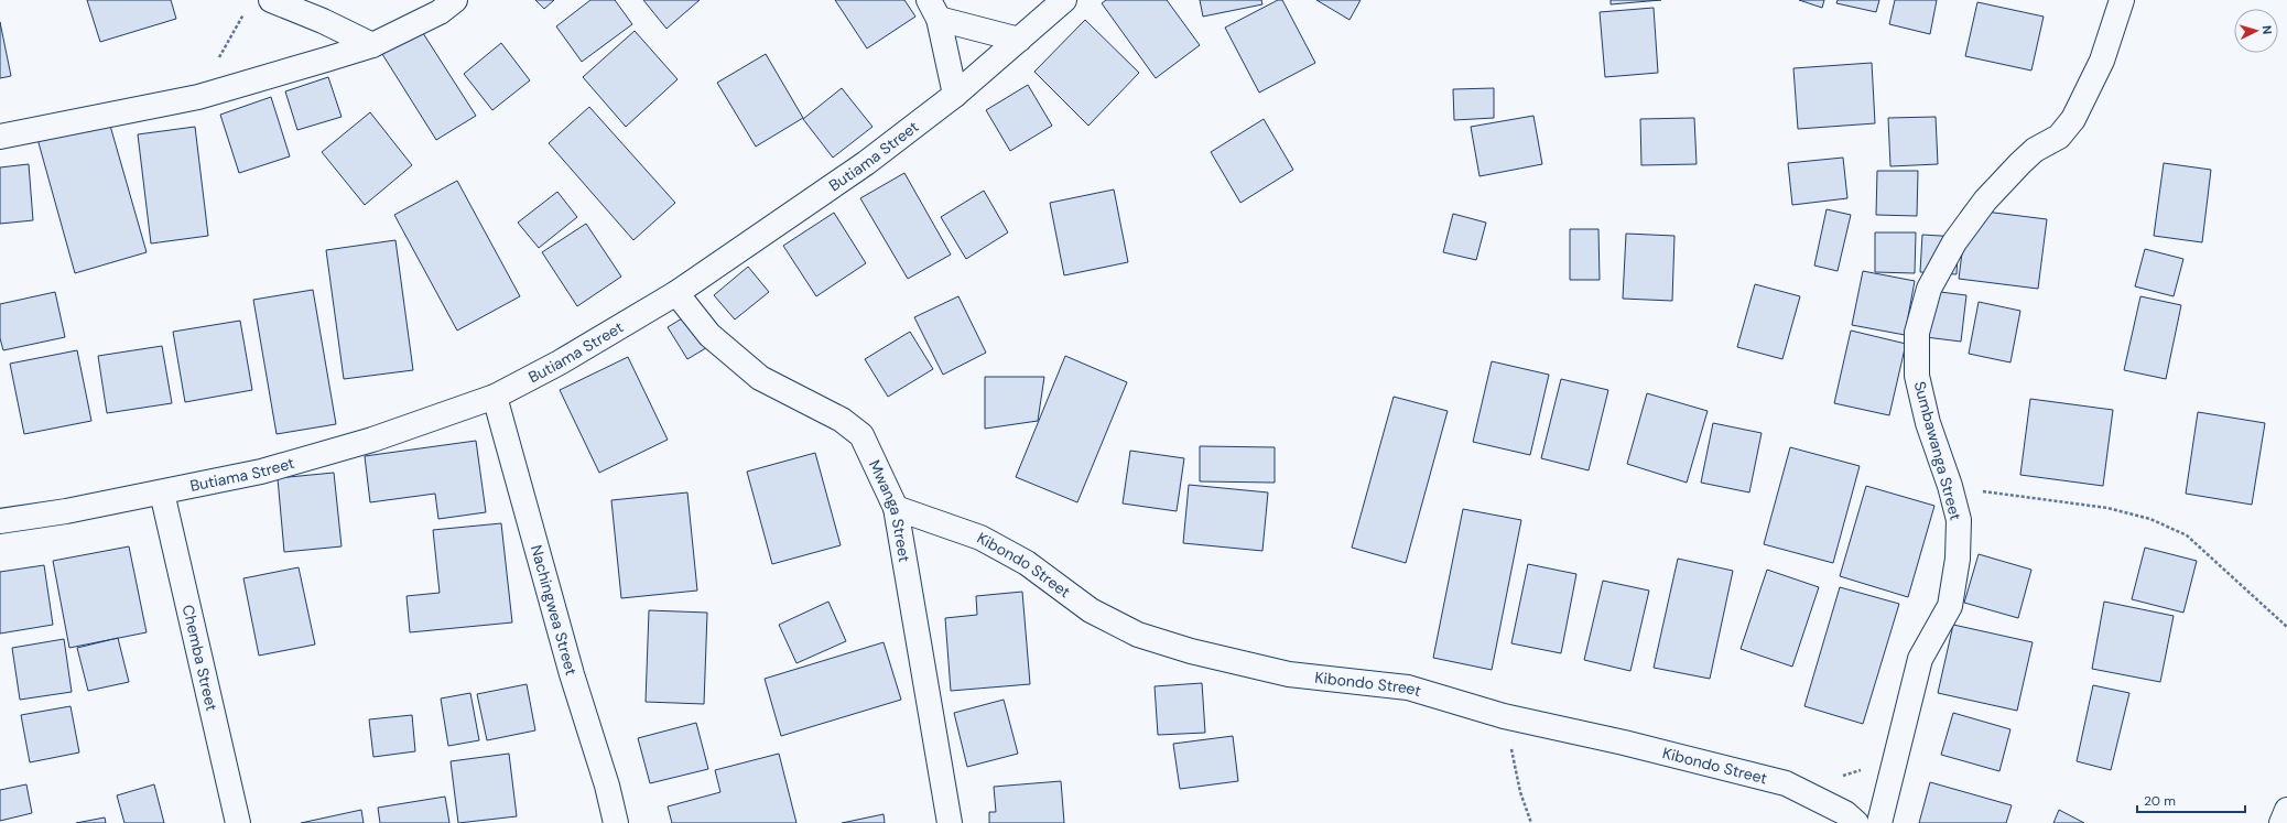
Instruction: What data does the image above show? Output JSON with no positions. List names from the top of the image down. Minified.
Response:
{"streets":{"street":["Butiama Street","Sumbawanga Street","Mwanga Street","Kibondo Street","Nachingwea Street","Chemba Street"]},"crossings":[["Butiama Street","Mwanga Street"],["Butiama Street","Nachingwea Street"],["Butiama Street","Chemba Street"],["Mwanga Street","Kibondo Street"]],"scale_bar":"20 m","north":"right"}
